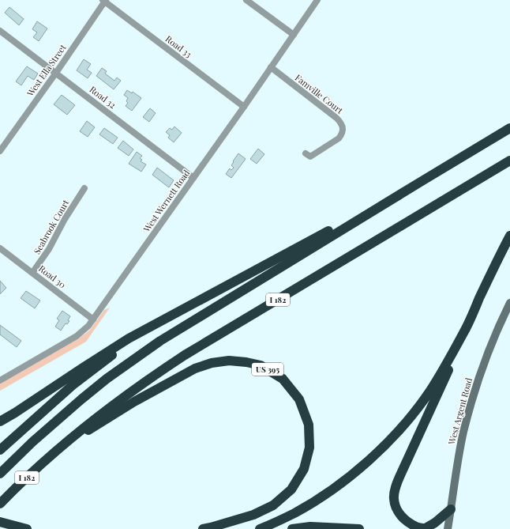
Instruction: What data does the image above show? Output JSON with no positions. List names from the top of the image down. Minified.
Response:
{"streets":{"highway":["I 182","US 395"],"main road":["West Argent Road"],"street":["Road 33","West Ella Street","Famville Court","Road 32","West Wernett Road","Seabrook Court","Road 30"]},"crossings":[["Road 33","West Ella Street"],["Road 33","West Wernett Road"],["West Ella Street","Road 32"],["Famville Court","West Wernett Road"],["Road 32","West Wernett Road"],["West Wernett Road","Road 30"],["Seabrook Court","Road 30"],["I 182","US 395"]]}
